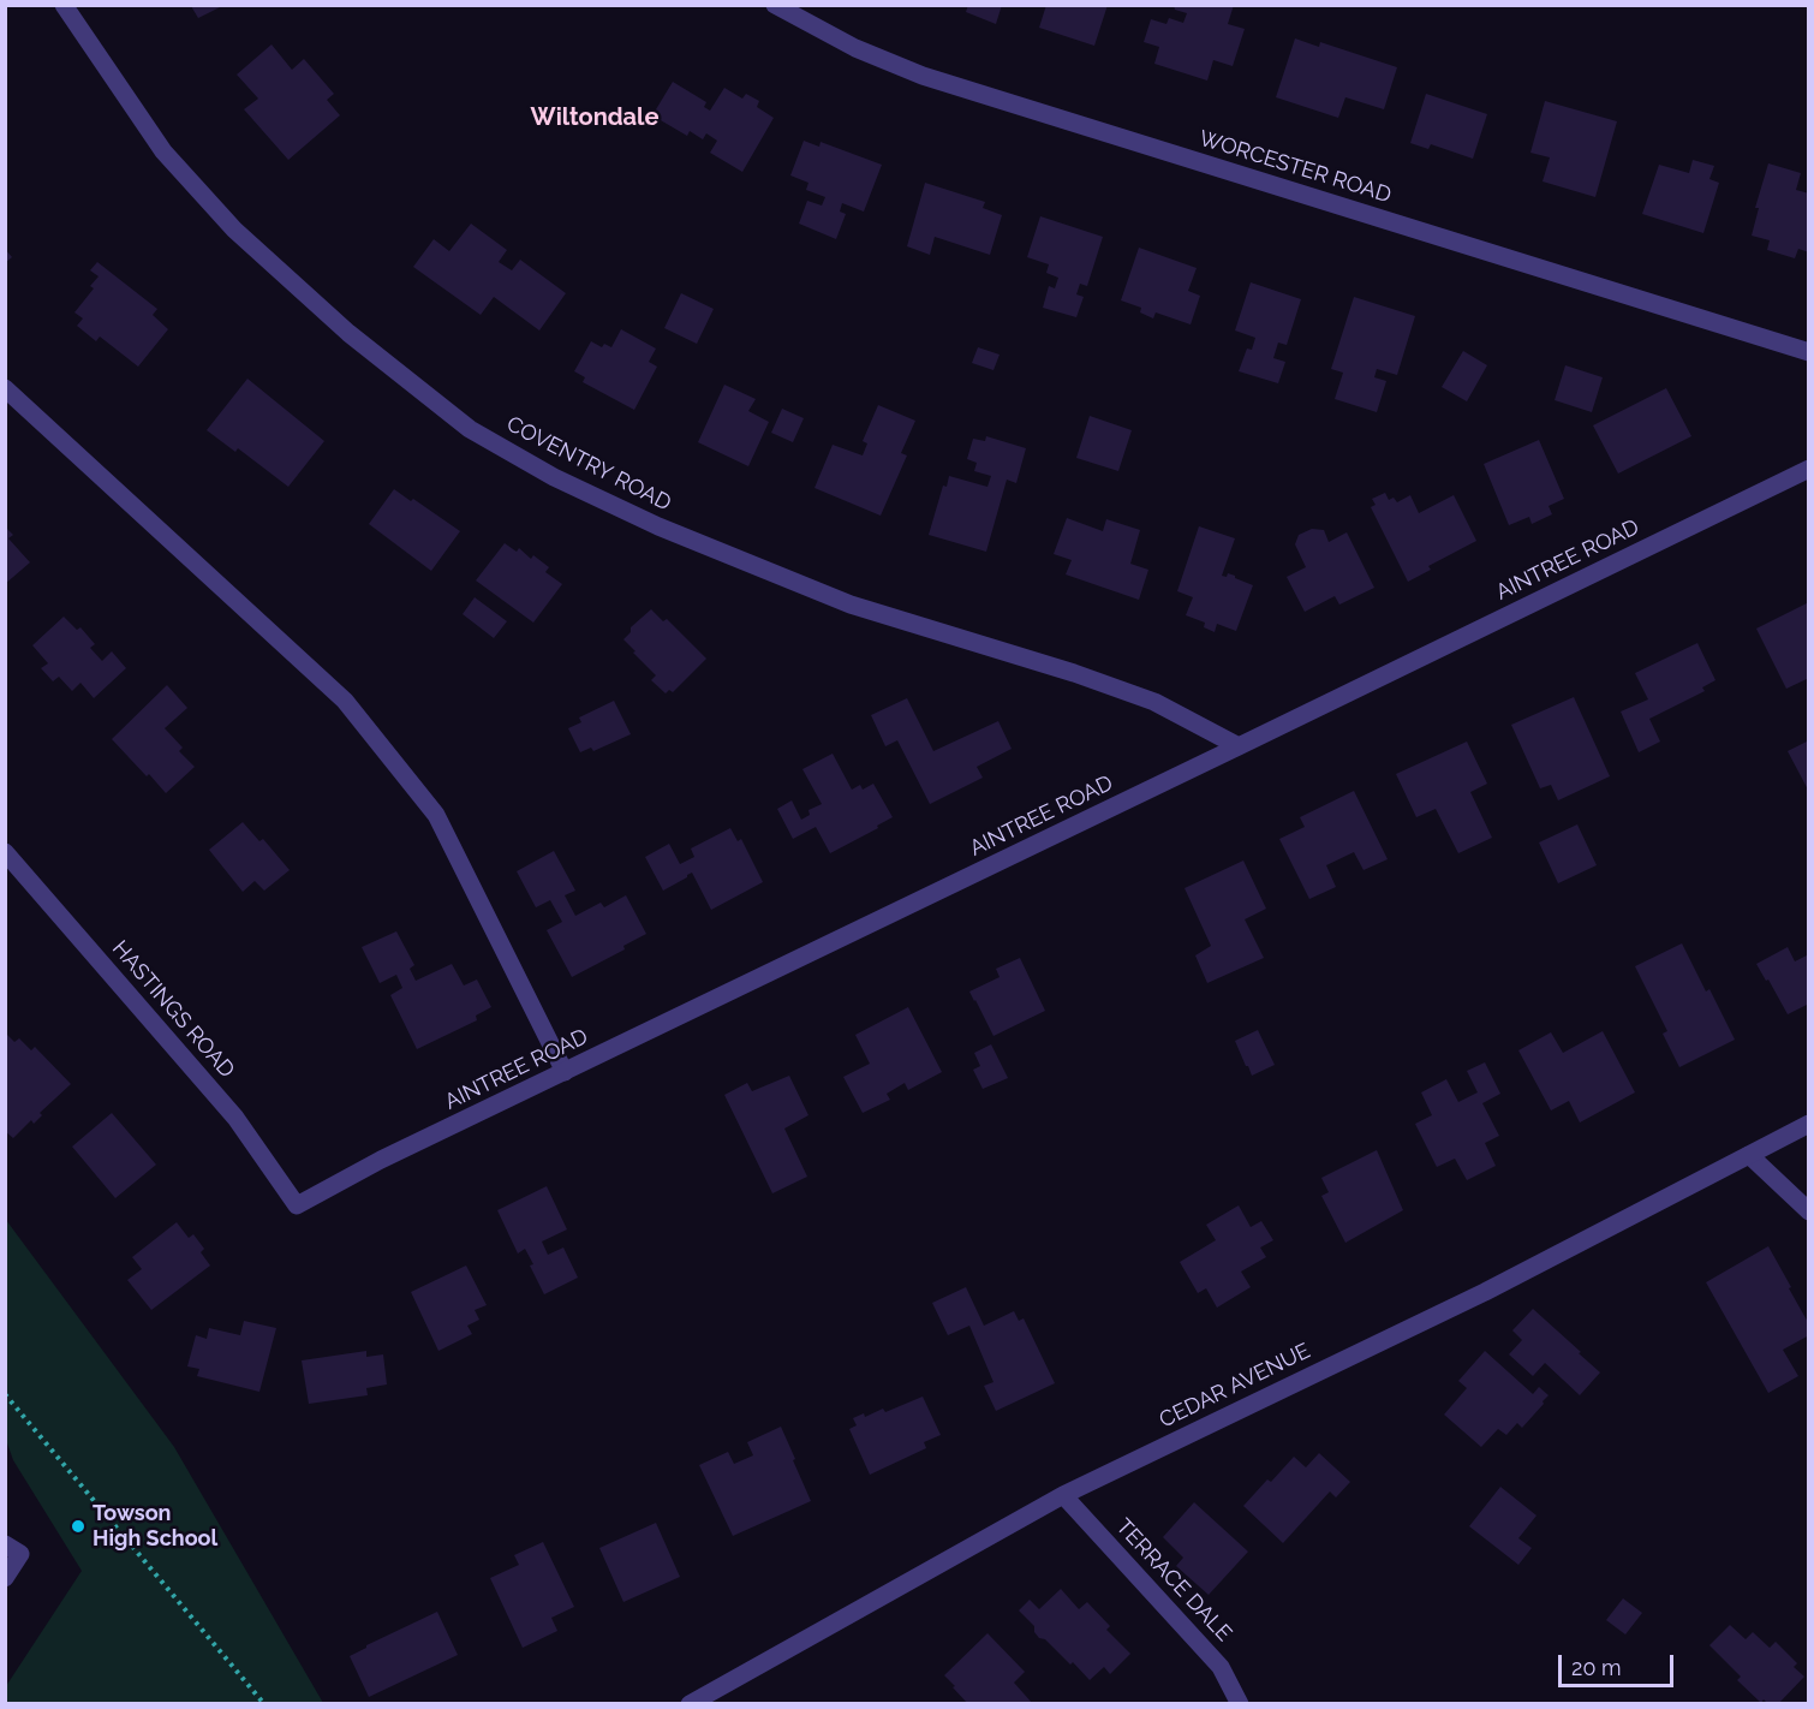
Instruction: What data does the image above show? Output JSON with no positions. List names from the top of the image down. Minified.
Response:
{"streets":{"street":["WORCESTER ROAD","COVENTRY ROAD","AINTREE ROAD","HASTINGS ROAD","CEDAR AVENUE","TERRACE DALE"]},"crossings":[["COVENTRY ROAD","AINTREE ROAD"],["AINTREE ROAD","HASTINGS ROAD"],["CEDAR AVENUE","TERRACE DALE"]],"districts":["Wiltondale"],"places":["Towson High School"],"scale_bar":"20 m"}
